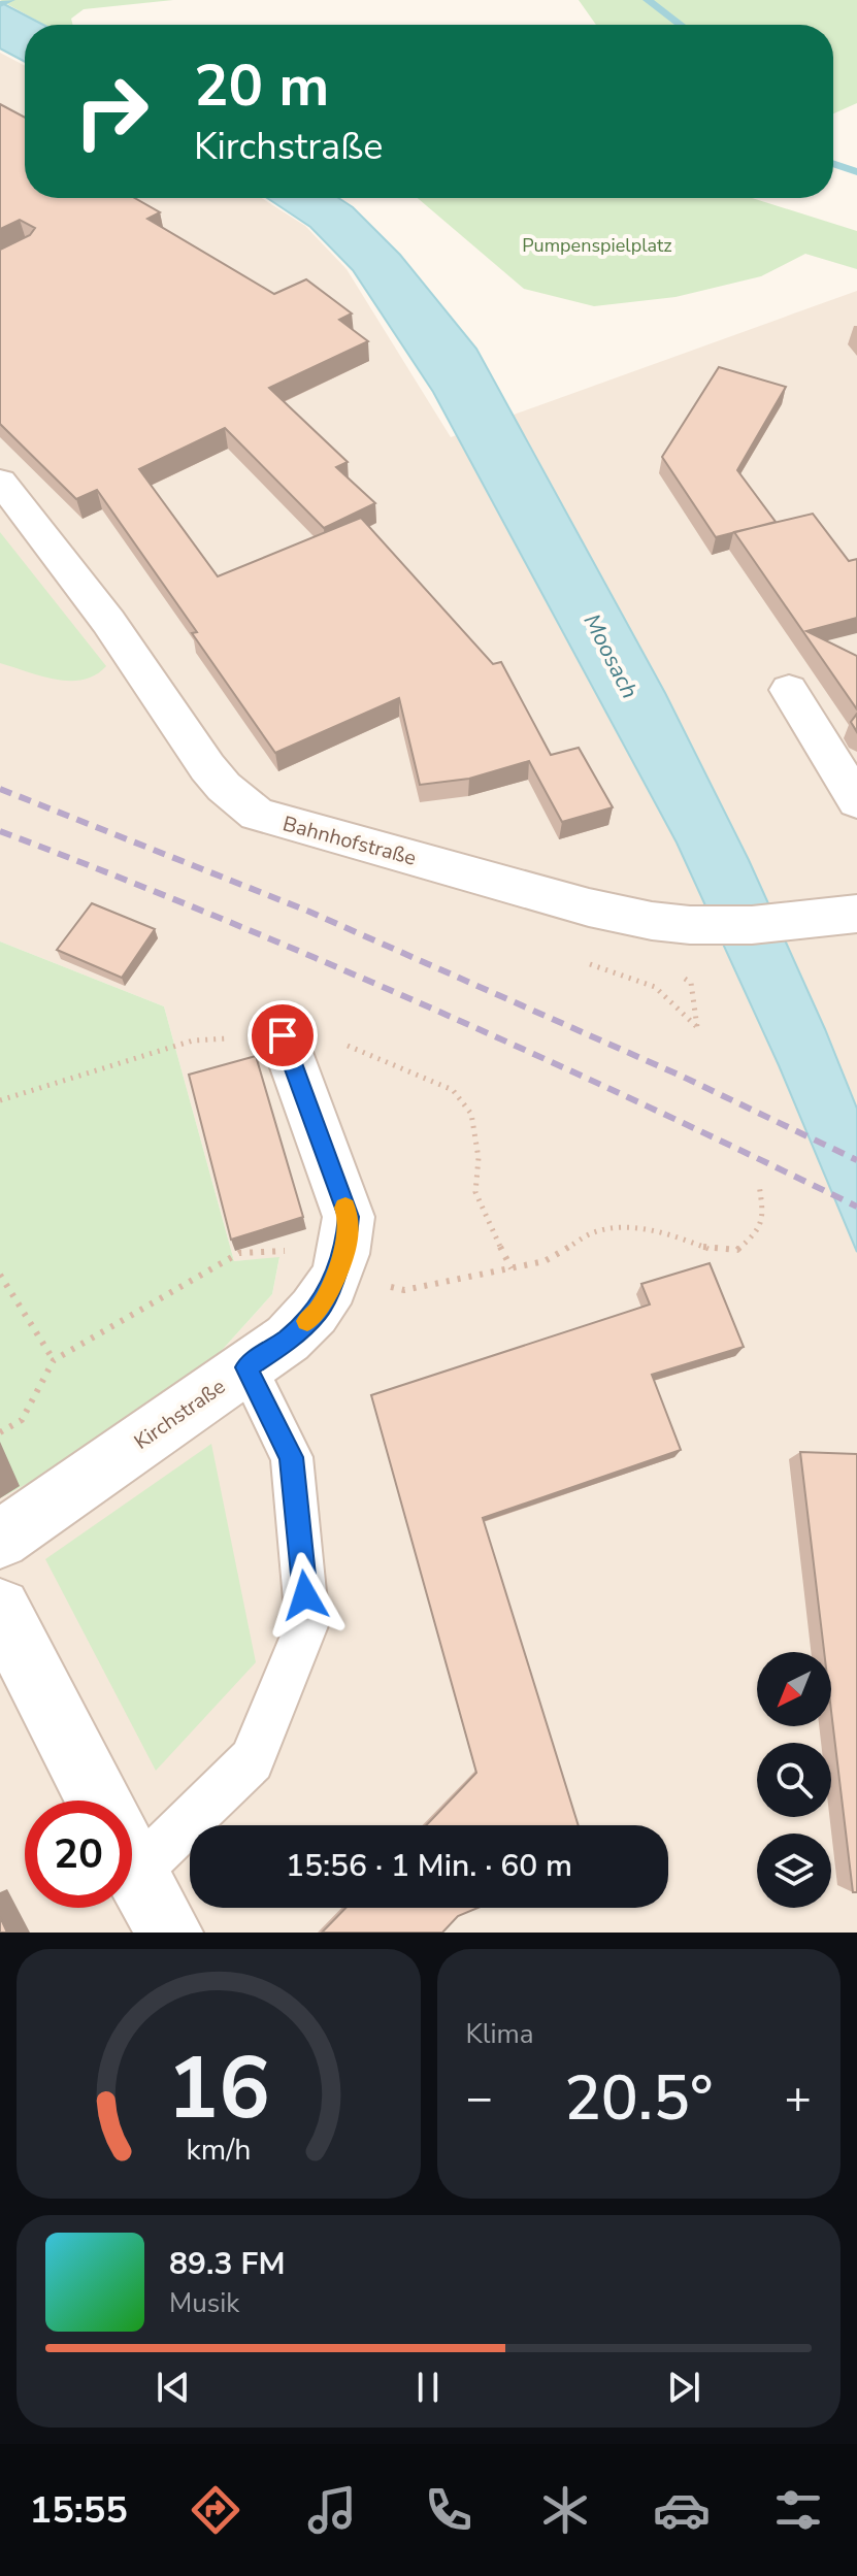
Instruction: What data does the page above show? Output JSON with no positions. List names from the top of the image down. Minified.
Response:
{"streets":{"street":["Bahnhofstraße","Kirchstraße"]},"water":["Moosach"],"parks":["Pumpenspielplatz"],"north":"bottom left","page":{"turn":["20 m","Kirchstraße"],"limit":"20","trip":"15:56 · 1 Min. · 60 m","tile":"Klima","heat":["−","20.5°","+"],"song":["89.3 FM","Musik"],"tabs":"15:55","gauge":["16","km/h"]}}
